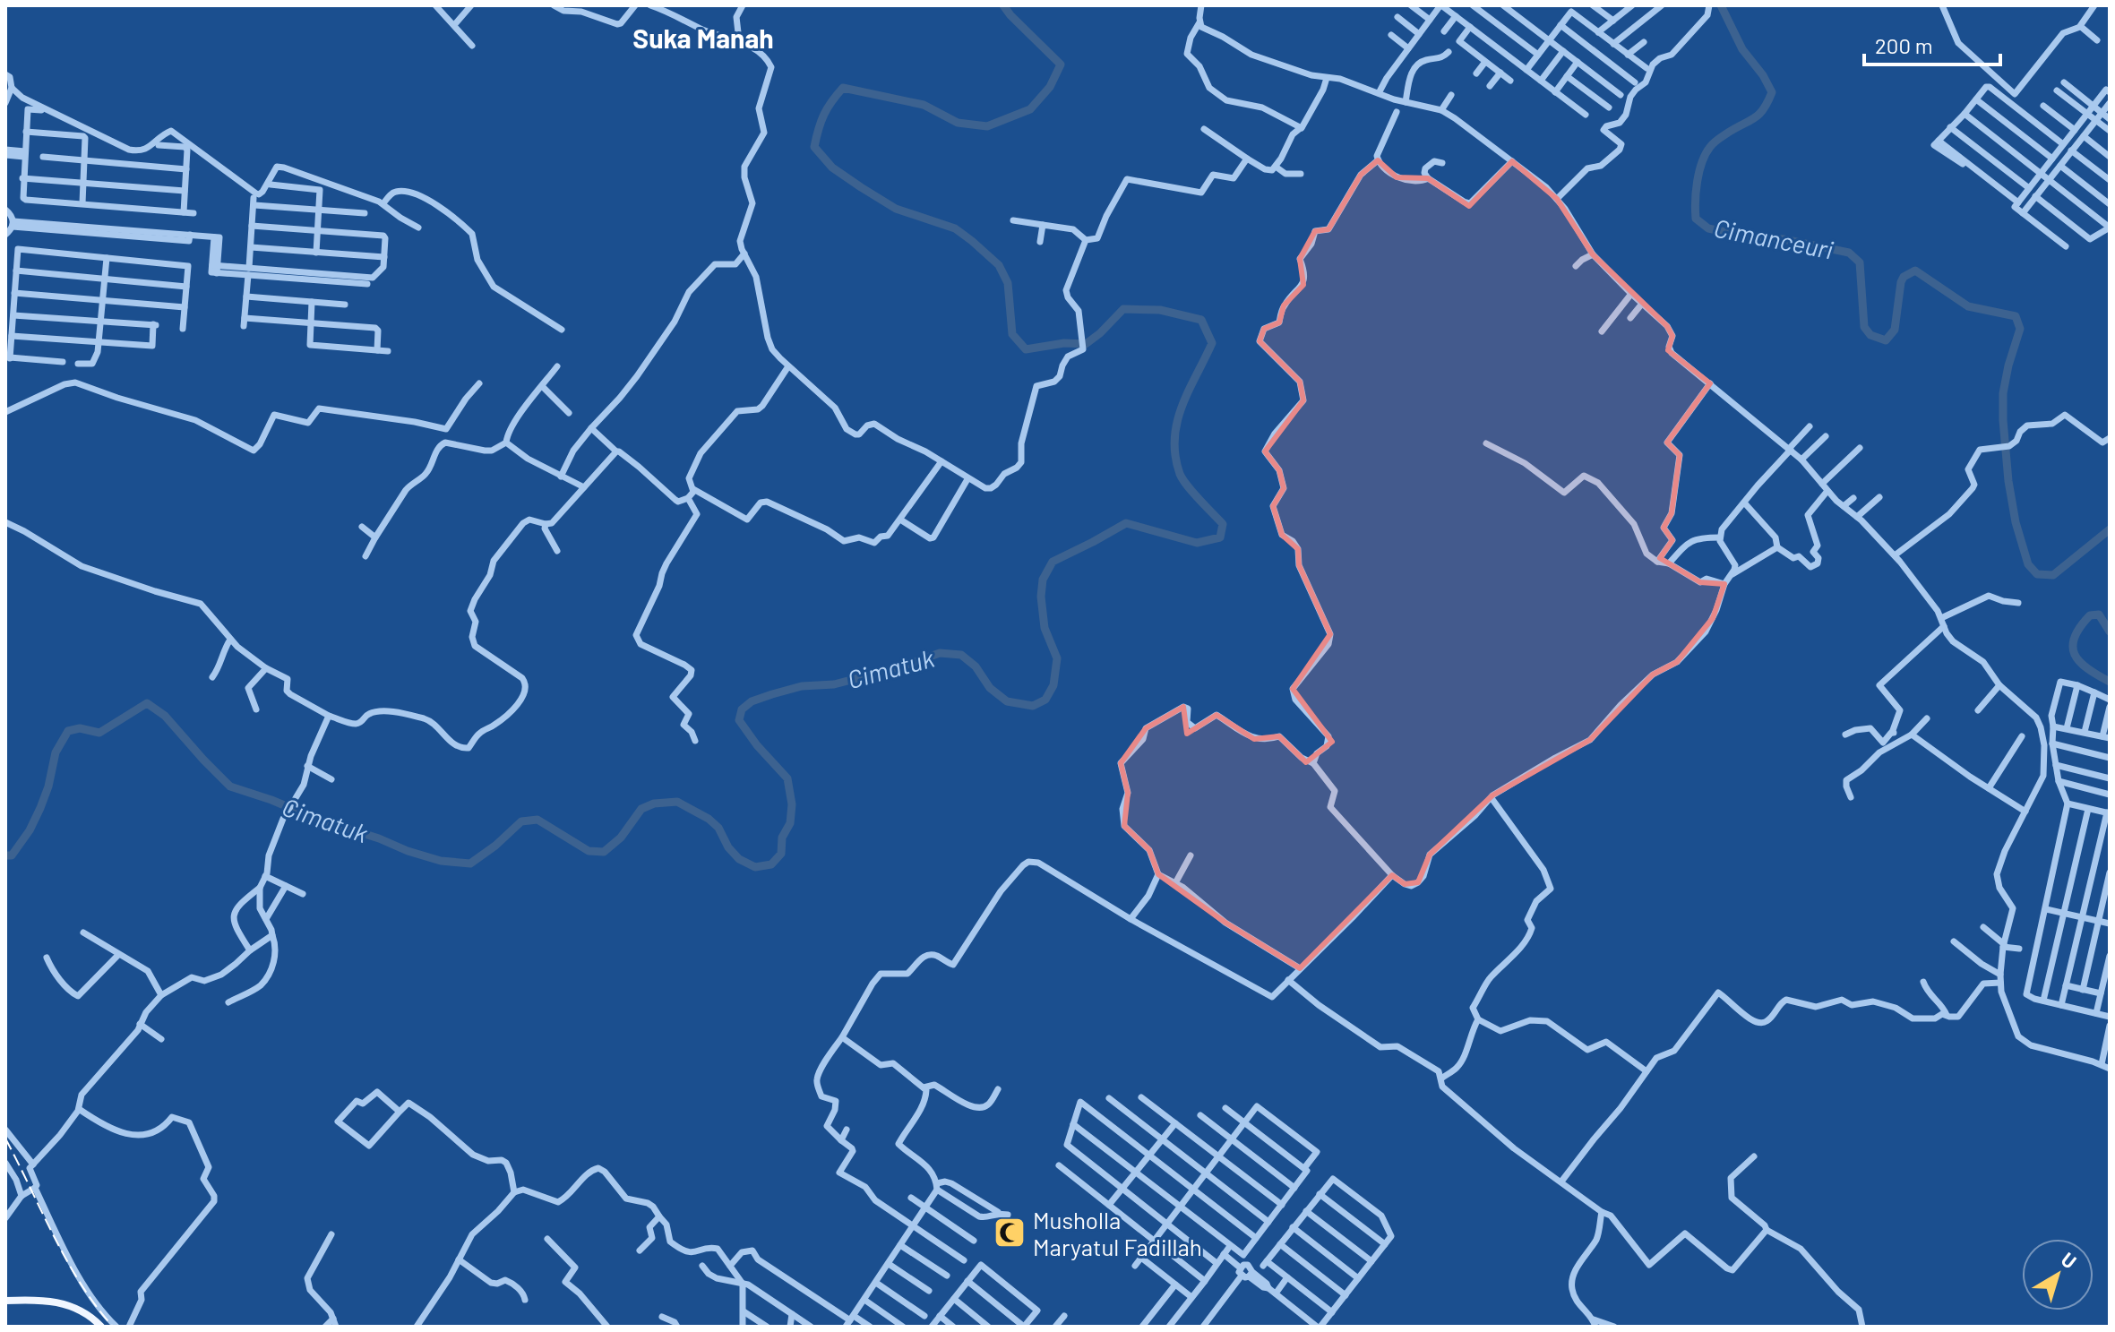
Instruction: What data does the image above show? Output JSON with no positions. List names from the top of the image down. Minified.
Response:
{"districts":["Suka Manah"],"water":["Cimanceuri","Cimatuk"],"places":{"mosque":["Musholla Maryatul Fadillah"]},"scale_bar":"200 m","north":"top right"}
